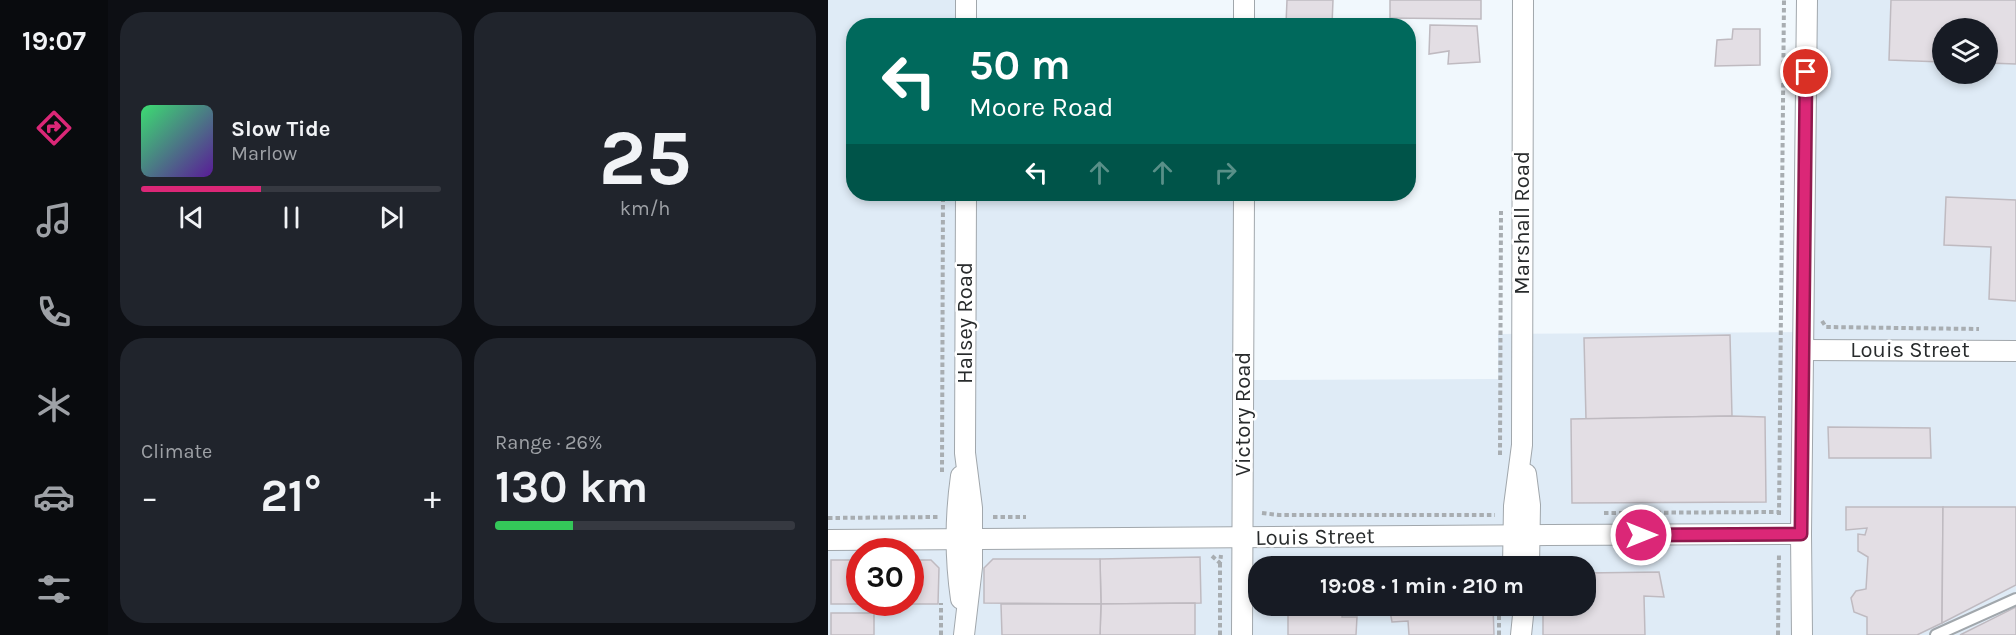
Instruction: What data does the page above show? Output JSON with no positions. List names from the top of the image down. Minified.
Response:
{"streets":{"street":["Marshall Road","Halsey Road","Louis Street","Victory Road"]},"crossings":[["Marshall Road","Louis Street"],["Halsey Road","Louis Street"],["Louis Street","Victory Road"]],"page":{"tabs":"19:07","tile":[["25","km/h"],"Climate",["Range · 26%","130 km"]],"turn":["50 m","Moore Road"],"song":["Slow Tide","Marlow"],"heat":["−","21°","+"],"limit":"30","trip":"19:08 · 1 min · 210 m"}}
